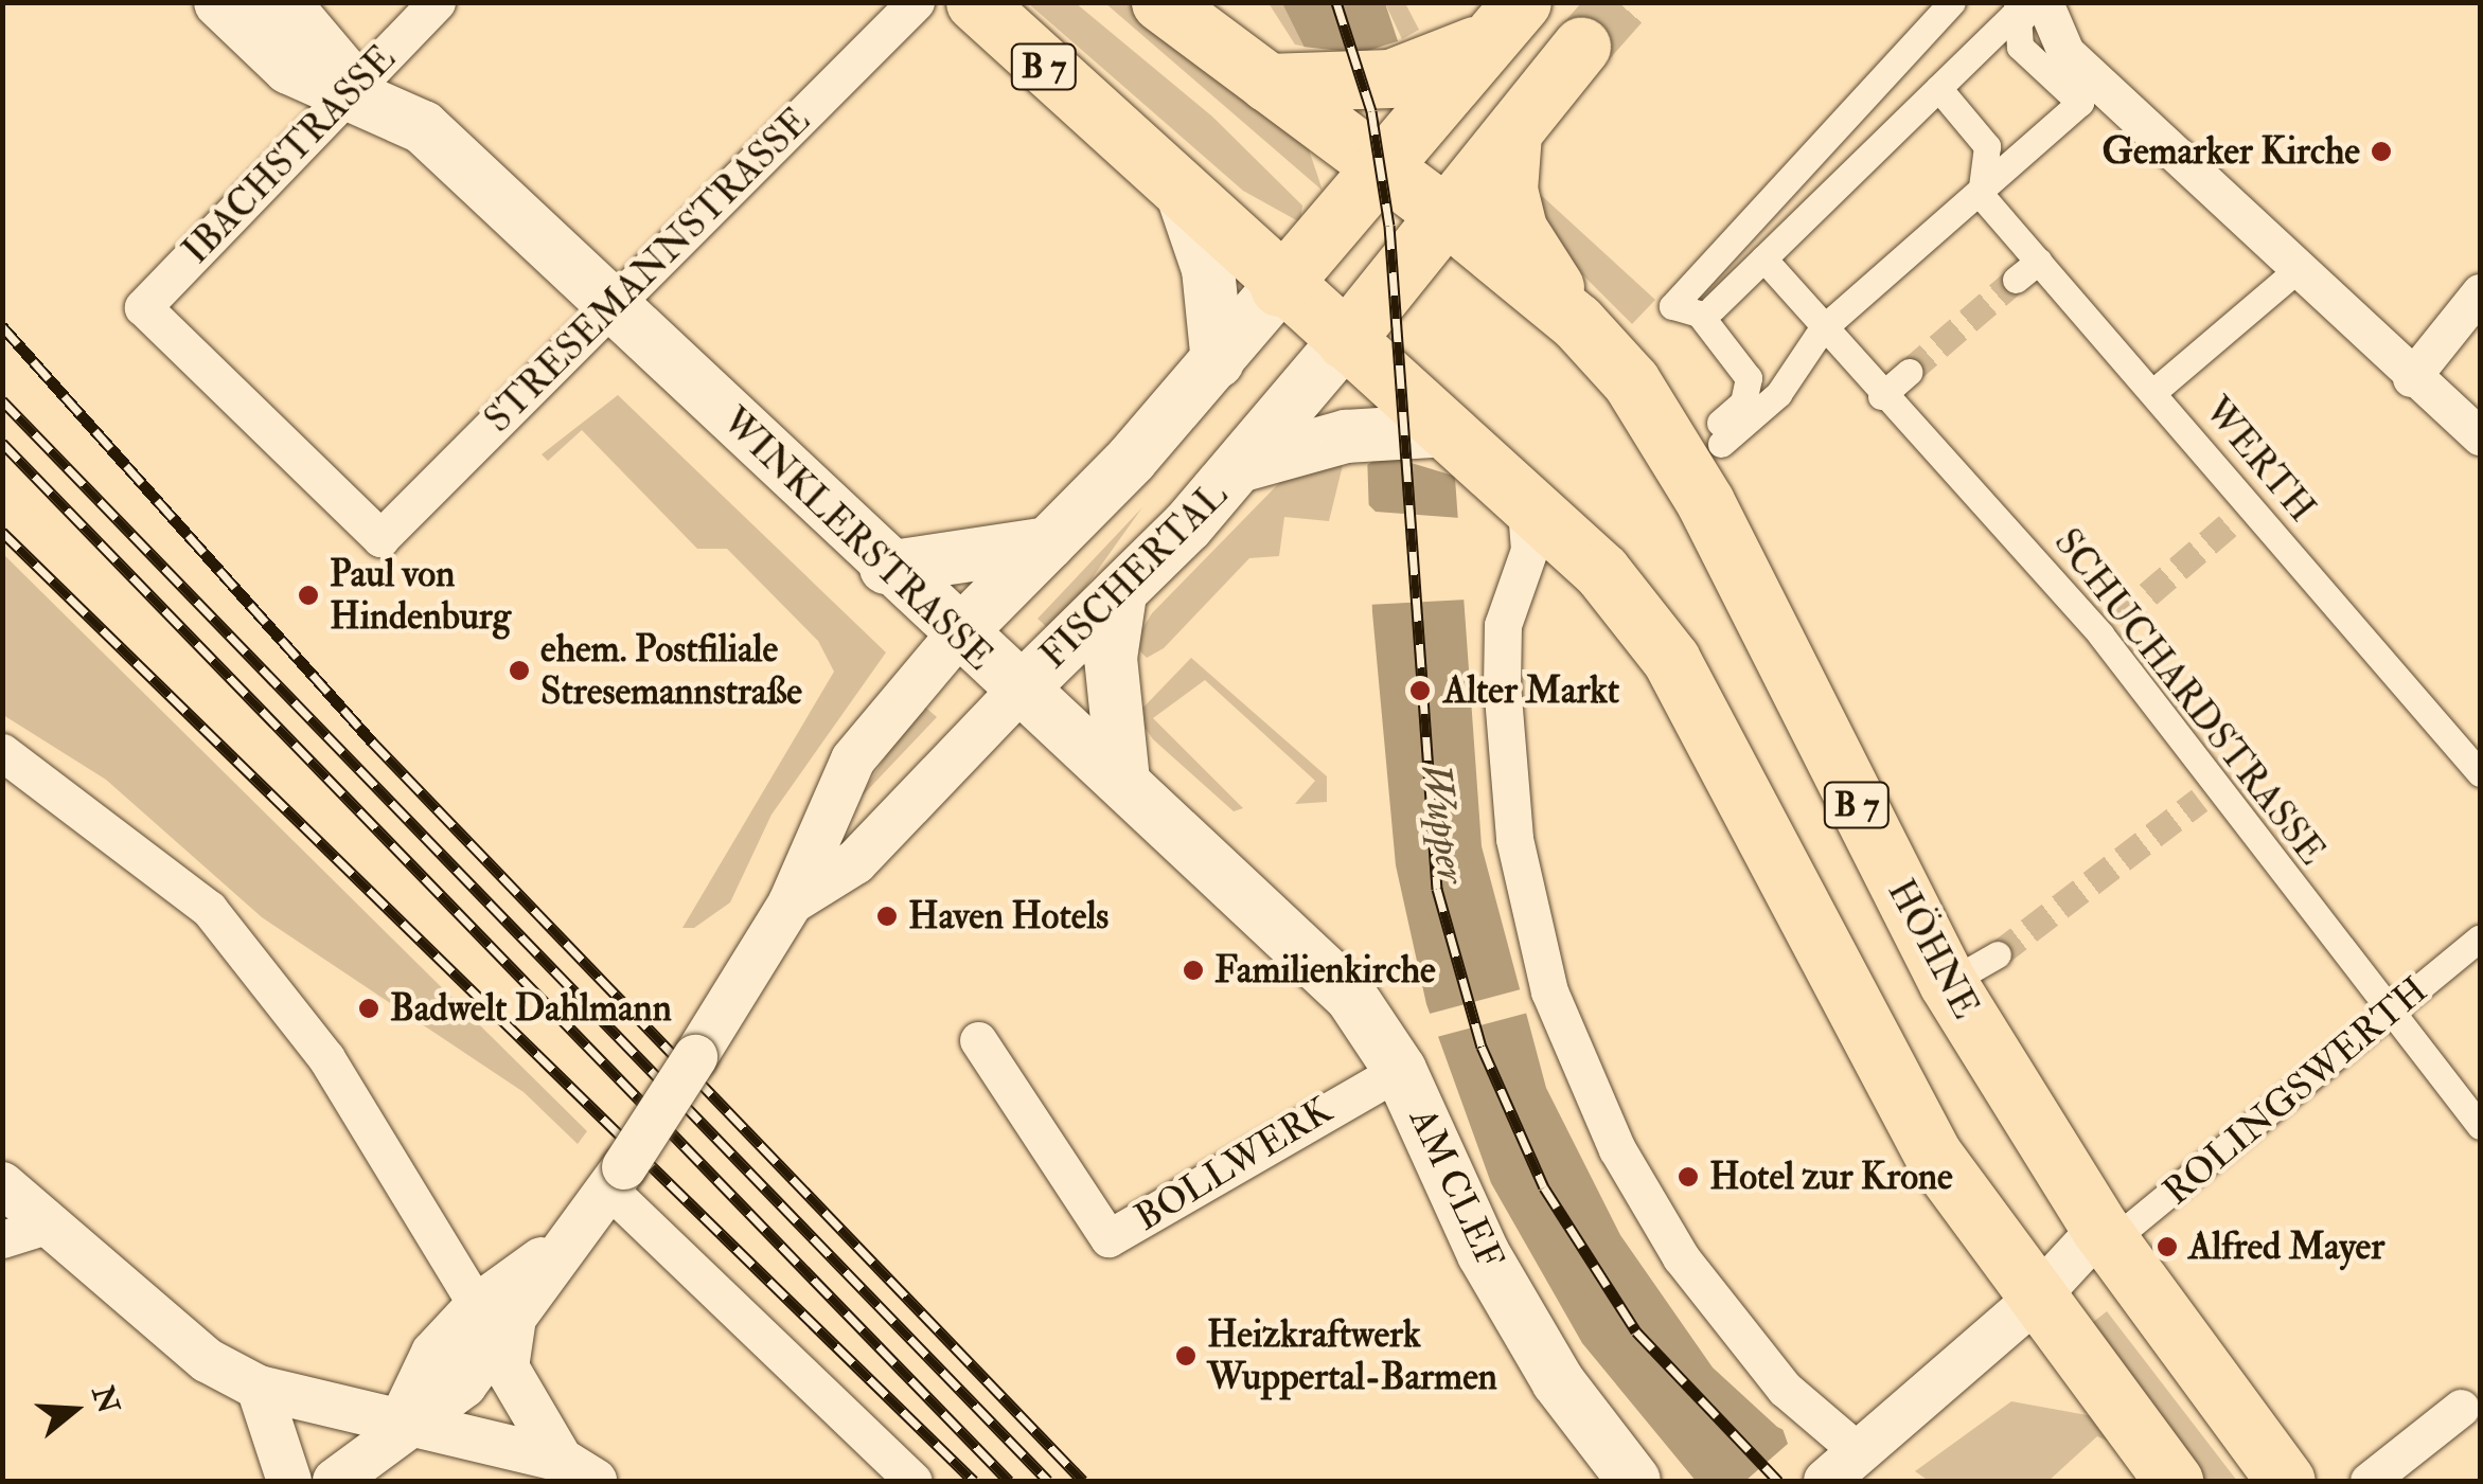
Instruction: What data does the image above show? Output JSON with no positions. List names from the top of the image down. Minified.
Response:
{"streets":{"main road":["B 7","WINKLERSTRASSE","FISCHERTAL","HÖHNE","AM CLEF"],"street":["IBACHSTRASSE","STRESEMANNSTRASSE","WERTH","SCHUCHARDSTRASSE","ROLINGSWERTH","BOLLWERK"]},"crossings":[["B 7","FISCHERTAL"],["B 7","HÖHNE"],["B 7","ROLINGSWERTH"],["IBACHSTRASSE","STRESEMANNSTRASSE"],["IBACHSTRASSE","WINKLERSTRASSE"],["STRESEMANNSTRASSE","WINKLERSTRASSE"],["WINKLERSTRASSE","FISCHERTAL"],["WINKLERSTRASSE","BOLLWERK"],["WINKLERSTRASSE","AM CLEF"],["FISCHERTAL","HÖHNE"],["SCHUCHARDSTRASSE","ROLINGSWERTH"],["HÖHNE","ROLINGSWERTH"],["BOLLWERK","AM CLEF"]],"water":["Wupper"],"places":["Gemarker Kirche","Paul von Hindenburg","ehem. Postfiliale Stresemannstraße","Alter Markt","Haven Hotels","Familienkirche","Badwelt Dahlmann","Hotel zur Krone","Alfred Mayer","Heizkraftwerk Wuppertal-Barmen"],"north":"right"}
